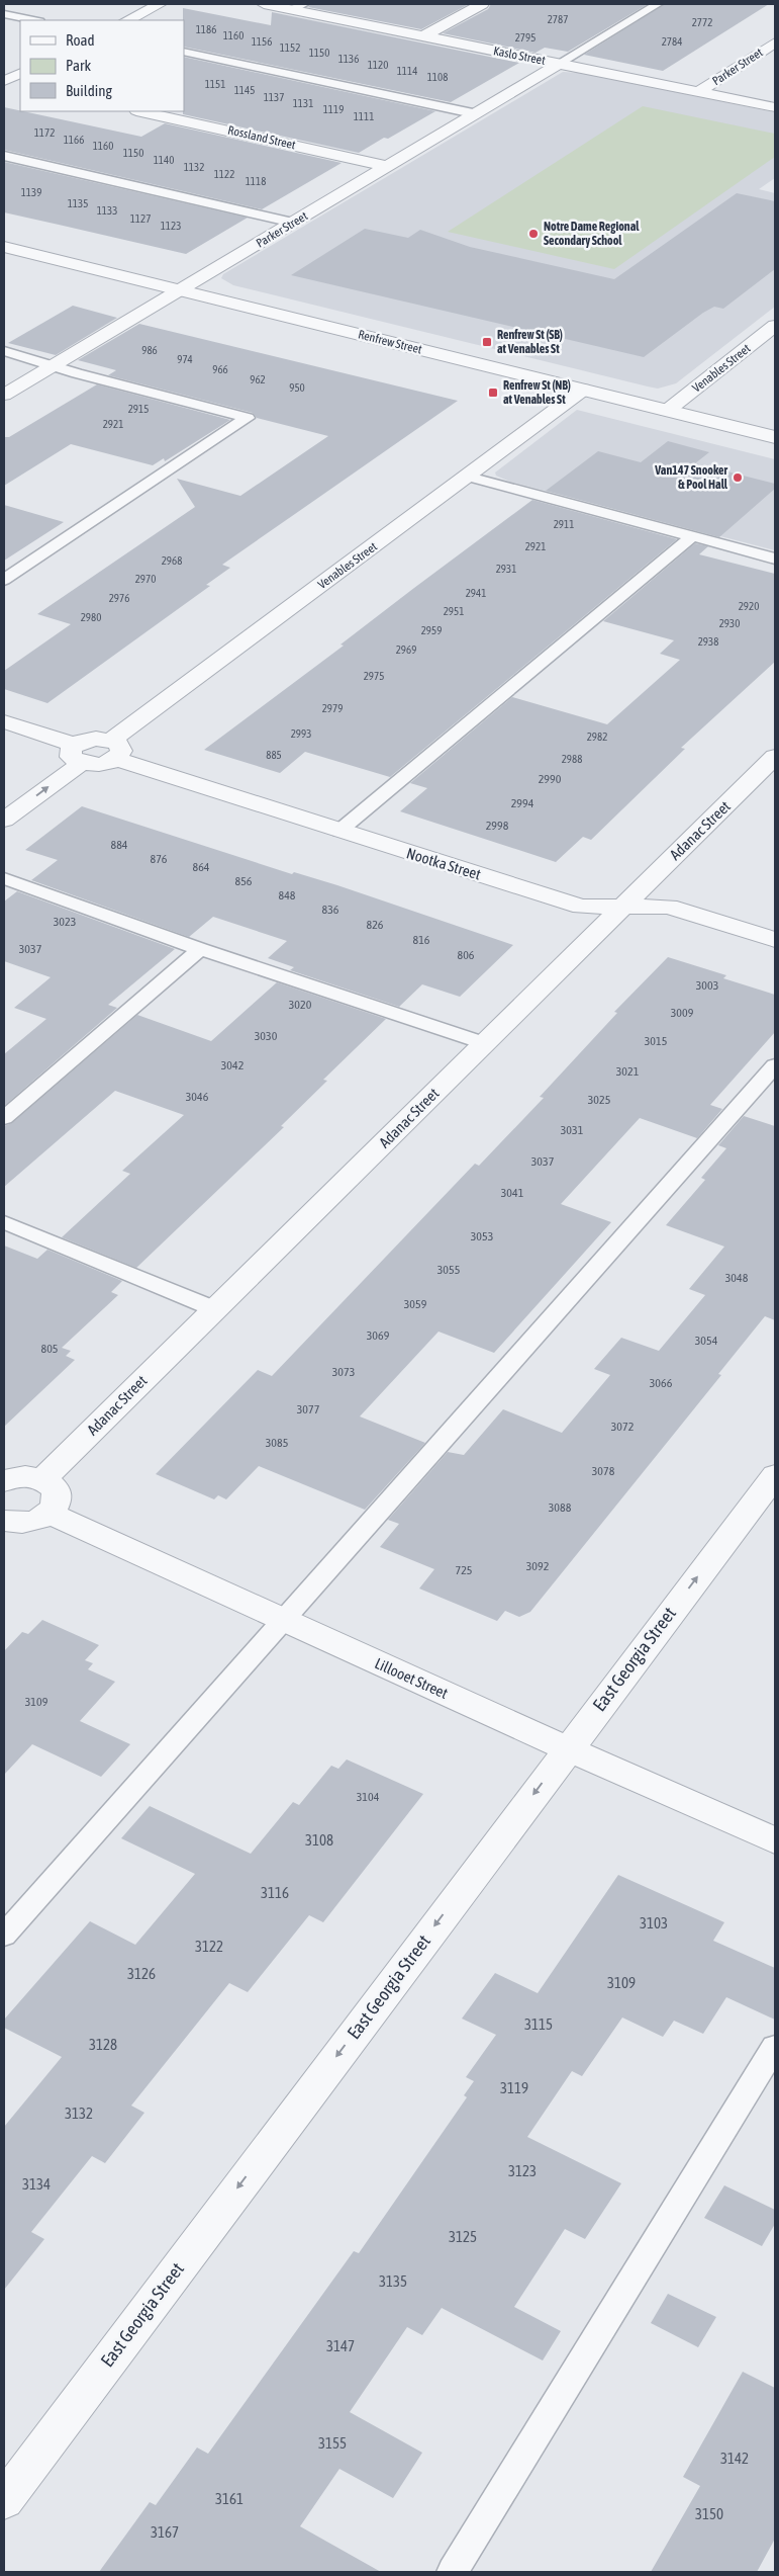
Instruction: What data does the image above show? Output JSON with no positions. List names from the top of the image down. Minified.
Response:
{"streets":{"street":["Kaslo Street","Parker Street","Rossland Street","Renfrew Street","Venables Street","Adanac Street","Nootka Street","East Georgia Street","Lillooet Street"]},"crossings":[["Kaslo Street","Parker Street"],["Parker Street","Rossland Street"],["Parker Street","Renfrew Street"],["Renfrew Street","Venables Street"],["Venables Street","Nootka Street"],["Adanac Street","Nootka Street"],["East Georgia Street","Lillooet Street"]],"places":{"other":["Notre Dame Regional Secondary School","Van147 Snooker & Pool Hall"],"transit":["Renfrew St (SB) at Venables St","Renfrew St (NB) at Venables St"]},"house_numbers":["2787","2772","1186","1160","2795","1156","2784","1152","1150","1136","1120","1114","1108","1151","1145","1137","1131","1119","1111","1172","1166","1160","1150","1140","1132","1122","1118","1139","1135","1133","1127","1123","986","974","966","962","950","2915","2921","2911","2921","2968","2931","2970","2941","2976","2920","2951","2980","2930","2959","2938","2969","2975","2979","2993","2982","885","2988","2990","2994","2998","884","876","864","856","848","836","3023","826","816","3037","806","3003","3020","3009","3030","3015","3042","3021","3046","3025","3031","3037","3041","3053","3055","3048","3059","3069","3054","805","3073","3066","3077","3072","3085","3078","3088","3092","725","3109","3104","3108","3116","3103","3122","3126","3109","3115","3128","3119","3132","3123","3134","3125","3135","3147","3155","3142","3161","3150","3167"],"legend":["Road","Park","Building"]}
